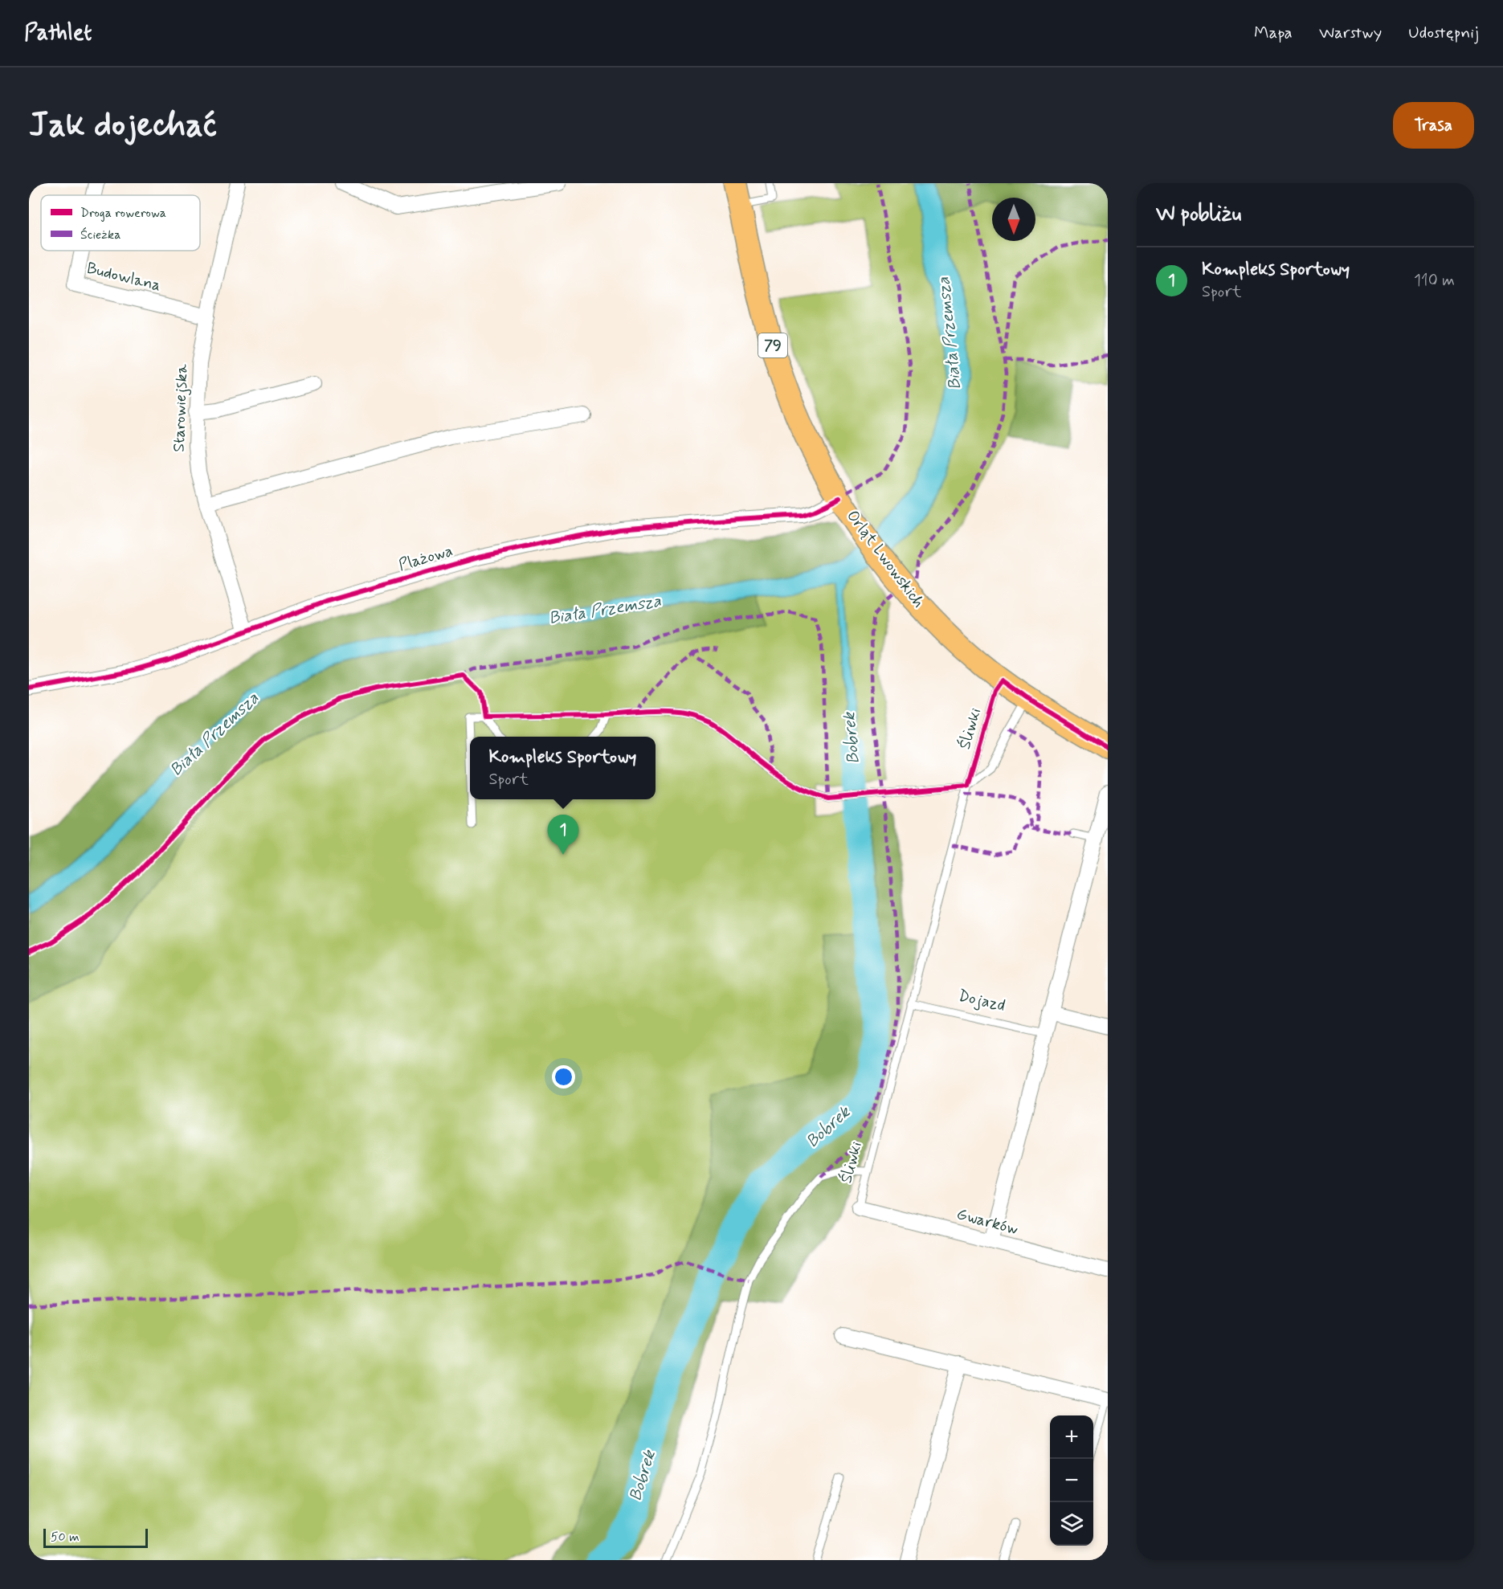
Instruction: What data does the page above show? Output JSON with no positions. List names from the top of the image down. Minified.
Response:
{"streets":{"main road":["79","Orląt Lwowskich"],"street":["Budowlana","Starowiejska","Plażowa","Gwarków"],"lane":["Śliwki","Dojazd"]},"crossings":[["Budowlana","Starowiejska"],["Starowiejska","Plażowa"],["Plażowa","Orląt Lwowskich"],["Orląt Lwowskich","Śliwki"],["Śliwki","Dojazd"],["Śliwki","Gwarków"]],"water":["Biała Przemsza","Bobrek"],"legend":["Droga rowerowa","Ścieżka"],"scale_bar":"50 m","north":"bottom","page":{"header":"Pathlet","nav":["Mapa","Warstwy","Udostępnij"],"buttons":"Trasa","title":"Jak dojechać","heading":"W pobliżu","list":[{"mark":"1","name":"Kompleks Sportowy","note":"Sport","value":"110 m"}],"popup":["Kompleks Sportowy","Sport"],"pins":"1","map_buttons":["+","−"],"scale":"50 m"}}
